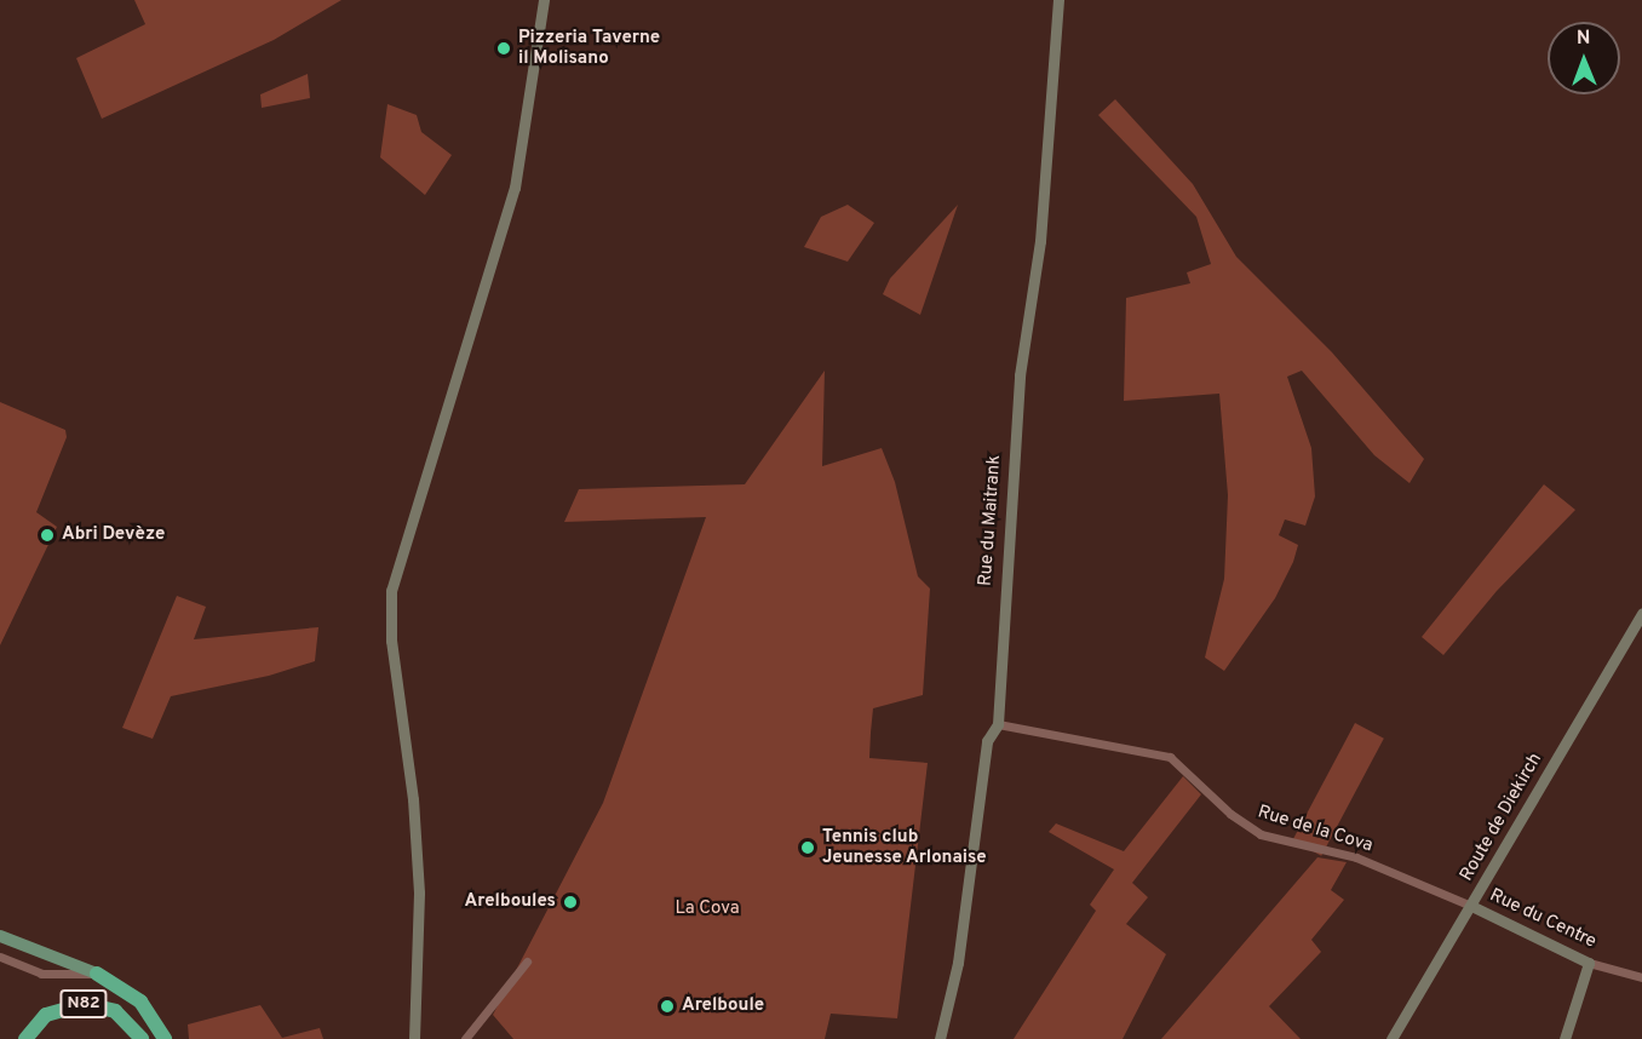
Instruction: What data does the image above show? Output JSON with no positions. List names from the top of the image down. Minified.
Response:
{"streets":{"highway":["N82"],"street":["Rue du Maitrank","Route de Diekirch","Rue de la Cova","Rue du Centre"]},"crossings":[["Rue du Maitrank","Rue de la Cova"],["Route de Diekirch","Rue de la Cova"],["Route de Diekirch","Rue du Centre"],["Rue de la Cova","Rue du Centre"]],"parks":["La Cova"],"places":["Pizzeria Taverne il Molisano","Abri Devèze","Tennis club Jeunesse Arlonaise","Arelboules","Arelboule"],"north":"top"}
